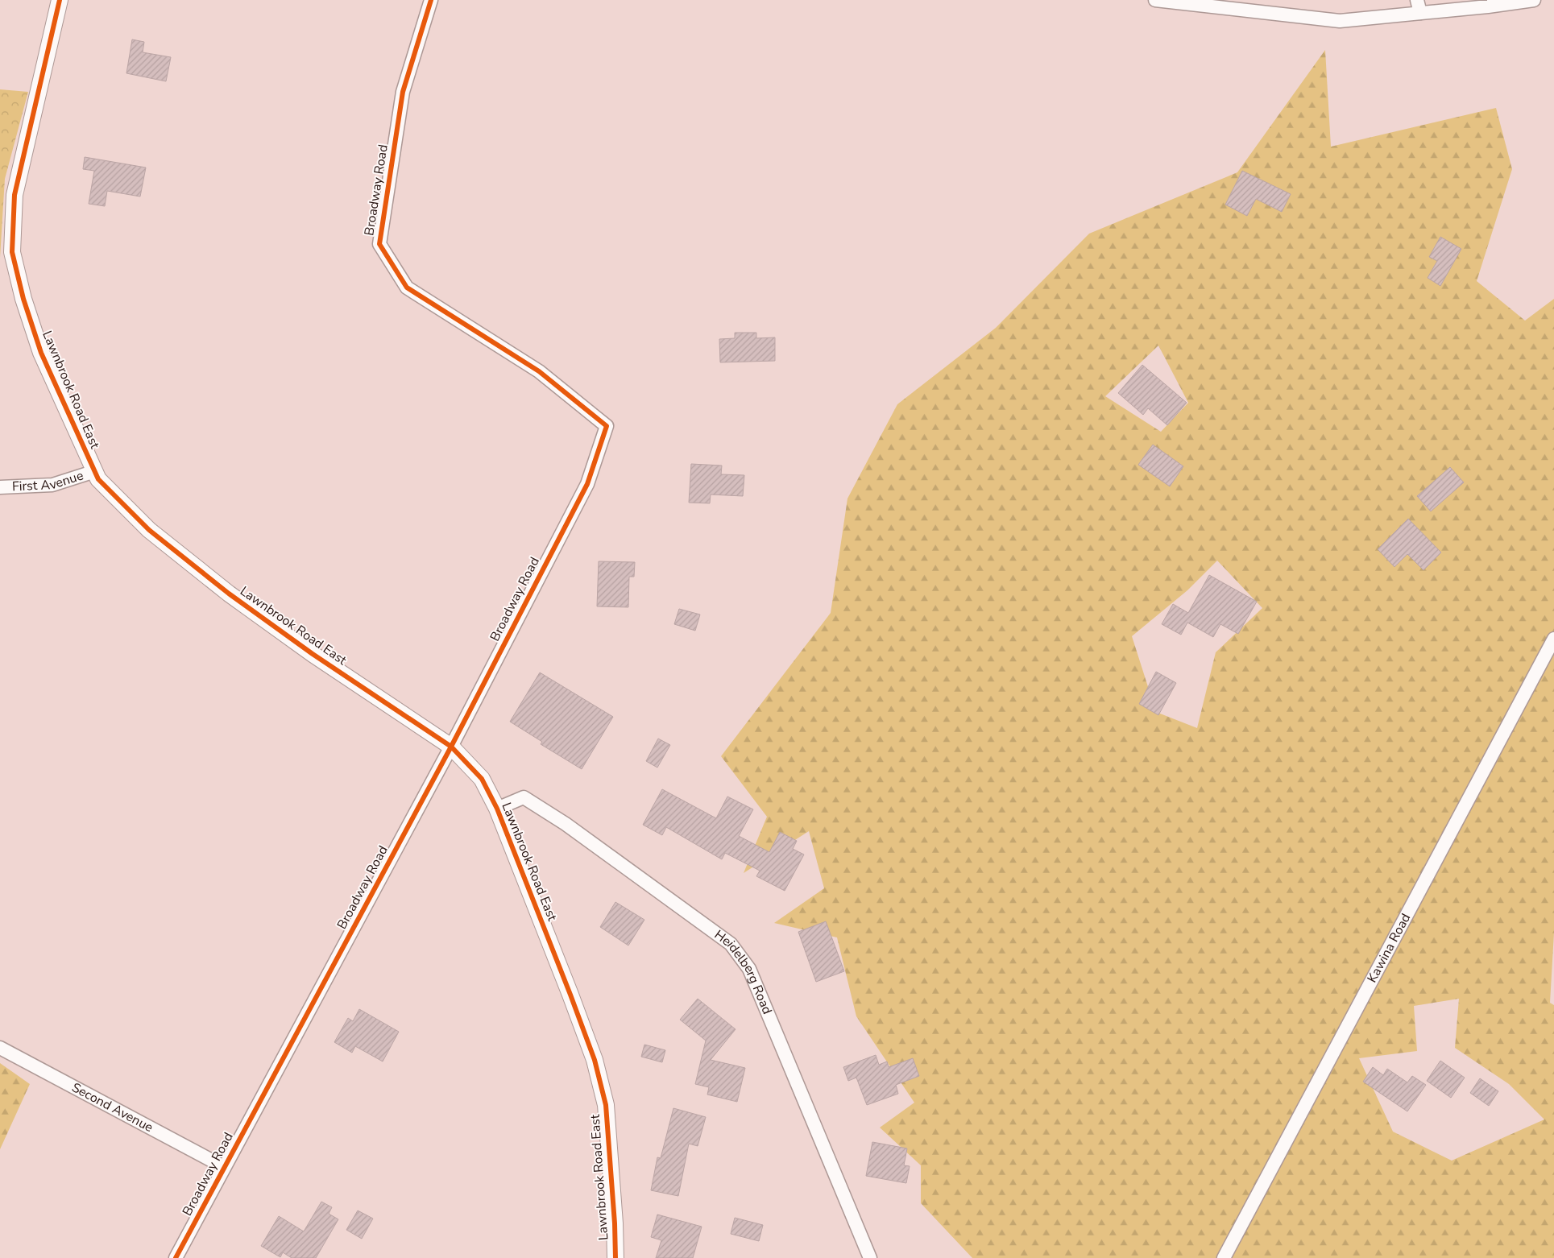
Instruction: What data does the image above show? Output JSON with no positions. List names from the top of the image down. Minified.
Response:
{"streets":{"street":["Broadway Road","Lawnbrook Road East","First Avenue","Kawina Road","Heidelberg Road","Second Avenue"]},"crossings":[["Broadway Road","Lawnbrook Road East"],["Broadway Road","Second Avenue"],["Lawnbrook Road East","First Avenue"],["Lawnbrook Road East","Heidelberg Road"]]}
